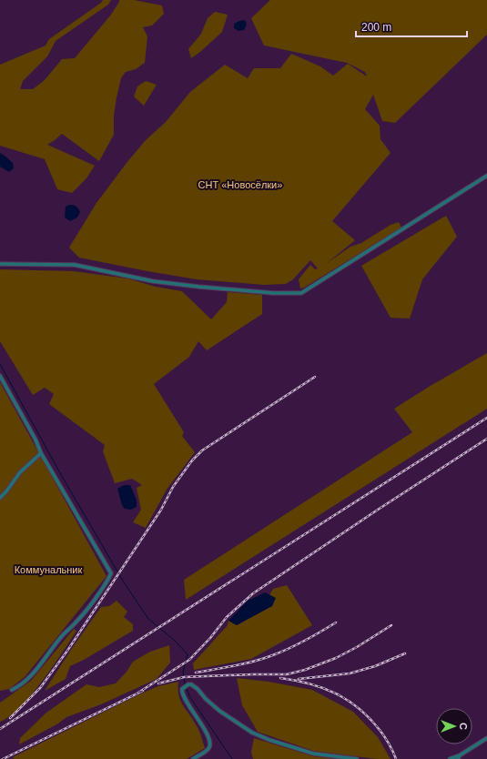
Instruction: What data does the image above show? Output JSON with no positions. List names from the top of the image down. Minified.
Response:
{"parks":["СНТ «Новосёлки»","Коммунальник"],"scale_bar":"200 m","north":"right"}
